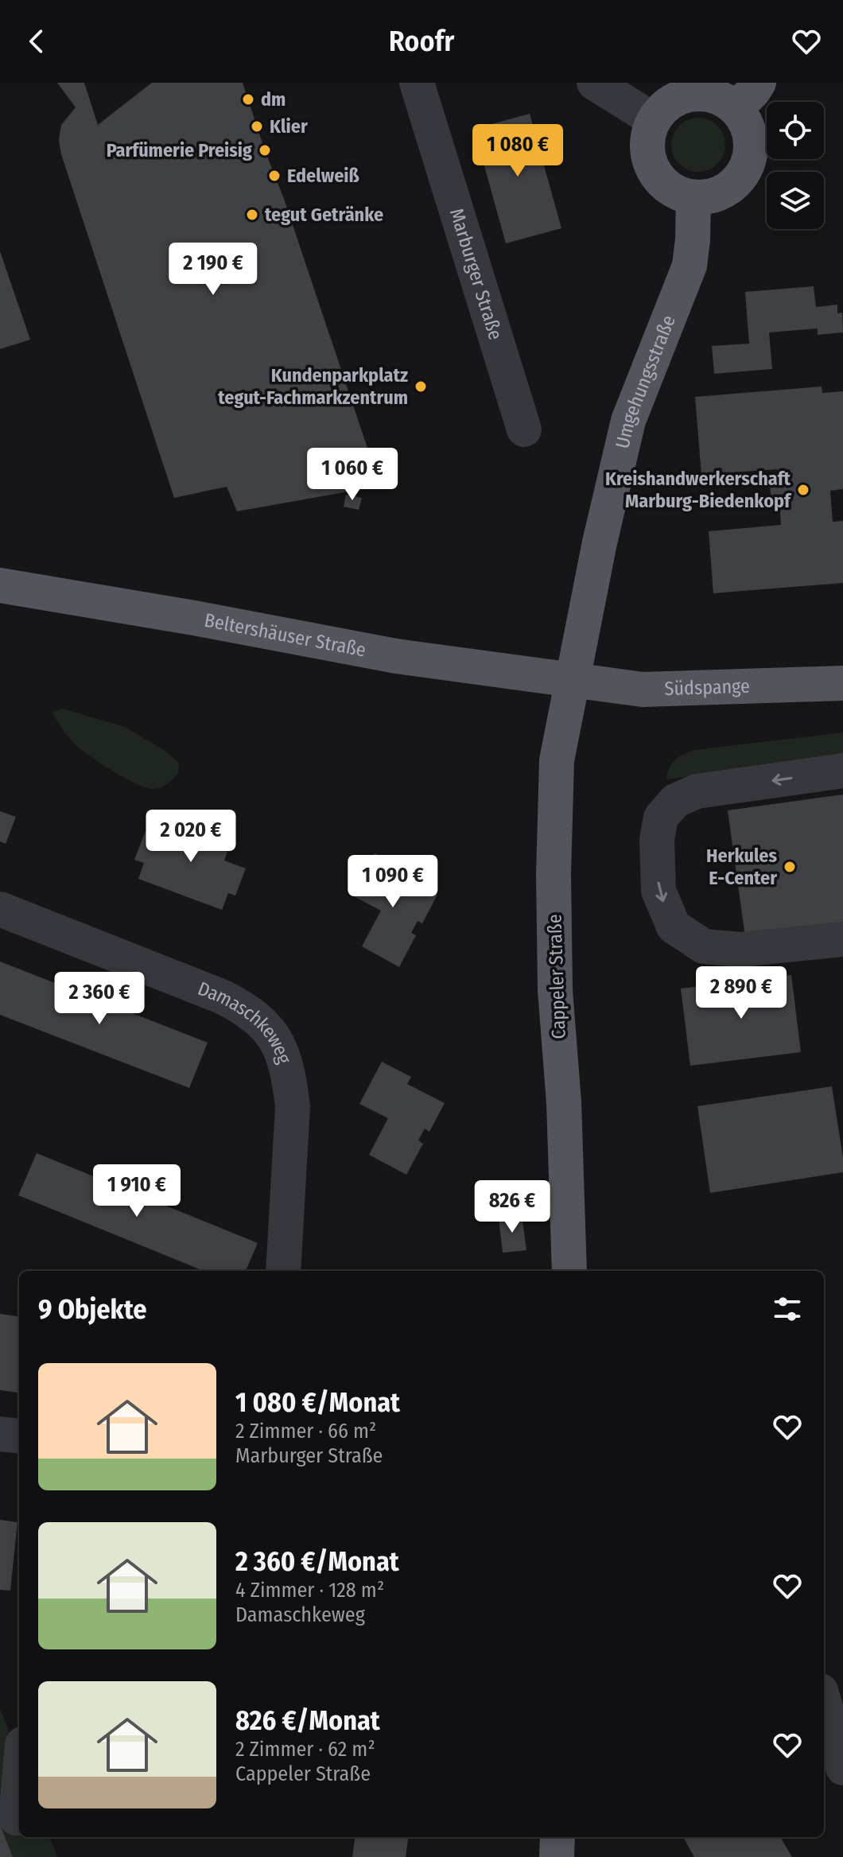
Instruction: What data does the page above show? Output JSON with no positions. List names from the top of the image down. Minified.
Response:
{"streets":{"main road":["Umgehungsstraße","Beltershäuser Straße","Südspange","Cappeler Straße"],"street":["Marburger Straße","Damaschkeweg"]},"crossings":[["Umgehungsstraße","Beltershäuser Straße"],["Umgehungsstraße","Südspange"],["Umgehungsstraße","Cappeler Straße"],["Beltershäuser Straße","Südspange"],["Beltershäuser Straße","Cappeler Straße"],["Südspange","Cappeler Straße"]],"places":["dm","Klier","Parfümerie Preisig","Edelweiß","tegut Getränke","Kundenparkplatz tegut-Fachmarkzentrum","Kreishandwerkerschaft Marburg-Biedenkopf","Herkules E-Center"],"page":{"header":"Roofr","price":["1 080 €","2 190 €","1 060 €","2 020 €","1 090 €","2 890 €","2 360 €","1 910 €","826 €"],"heading":"9 Objekte","list":[{"name":"1 080 €/Monat","note":"2 Zimmer · 66 m² · Marburger Straße"},{"name":"2 360 €/Monat","note":"4 Zimmer · 128 m² · Damaschkeweg"},{"name":"826 €/Monat","note":"2 Zimmer · 62 m² · Cappeler Straße"}]}}
